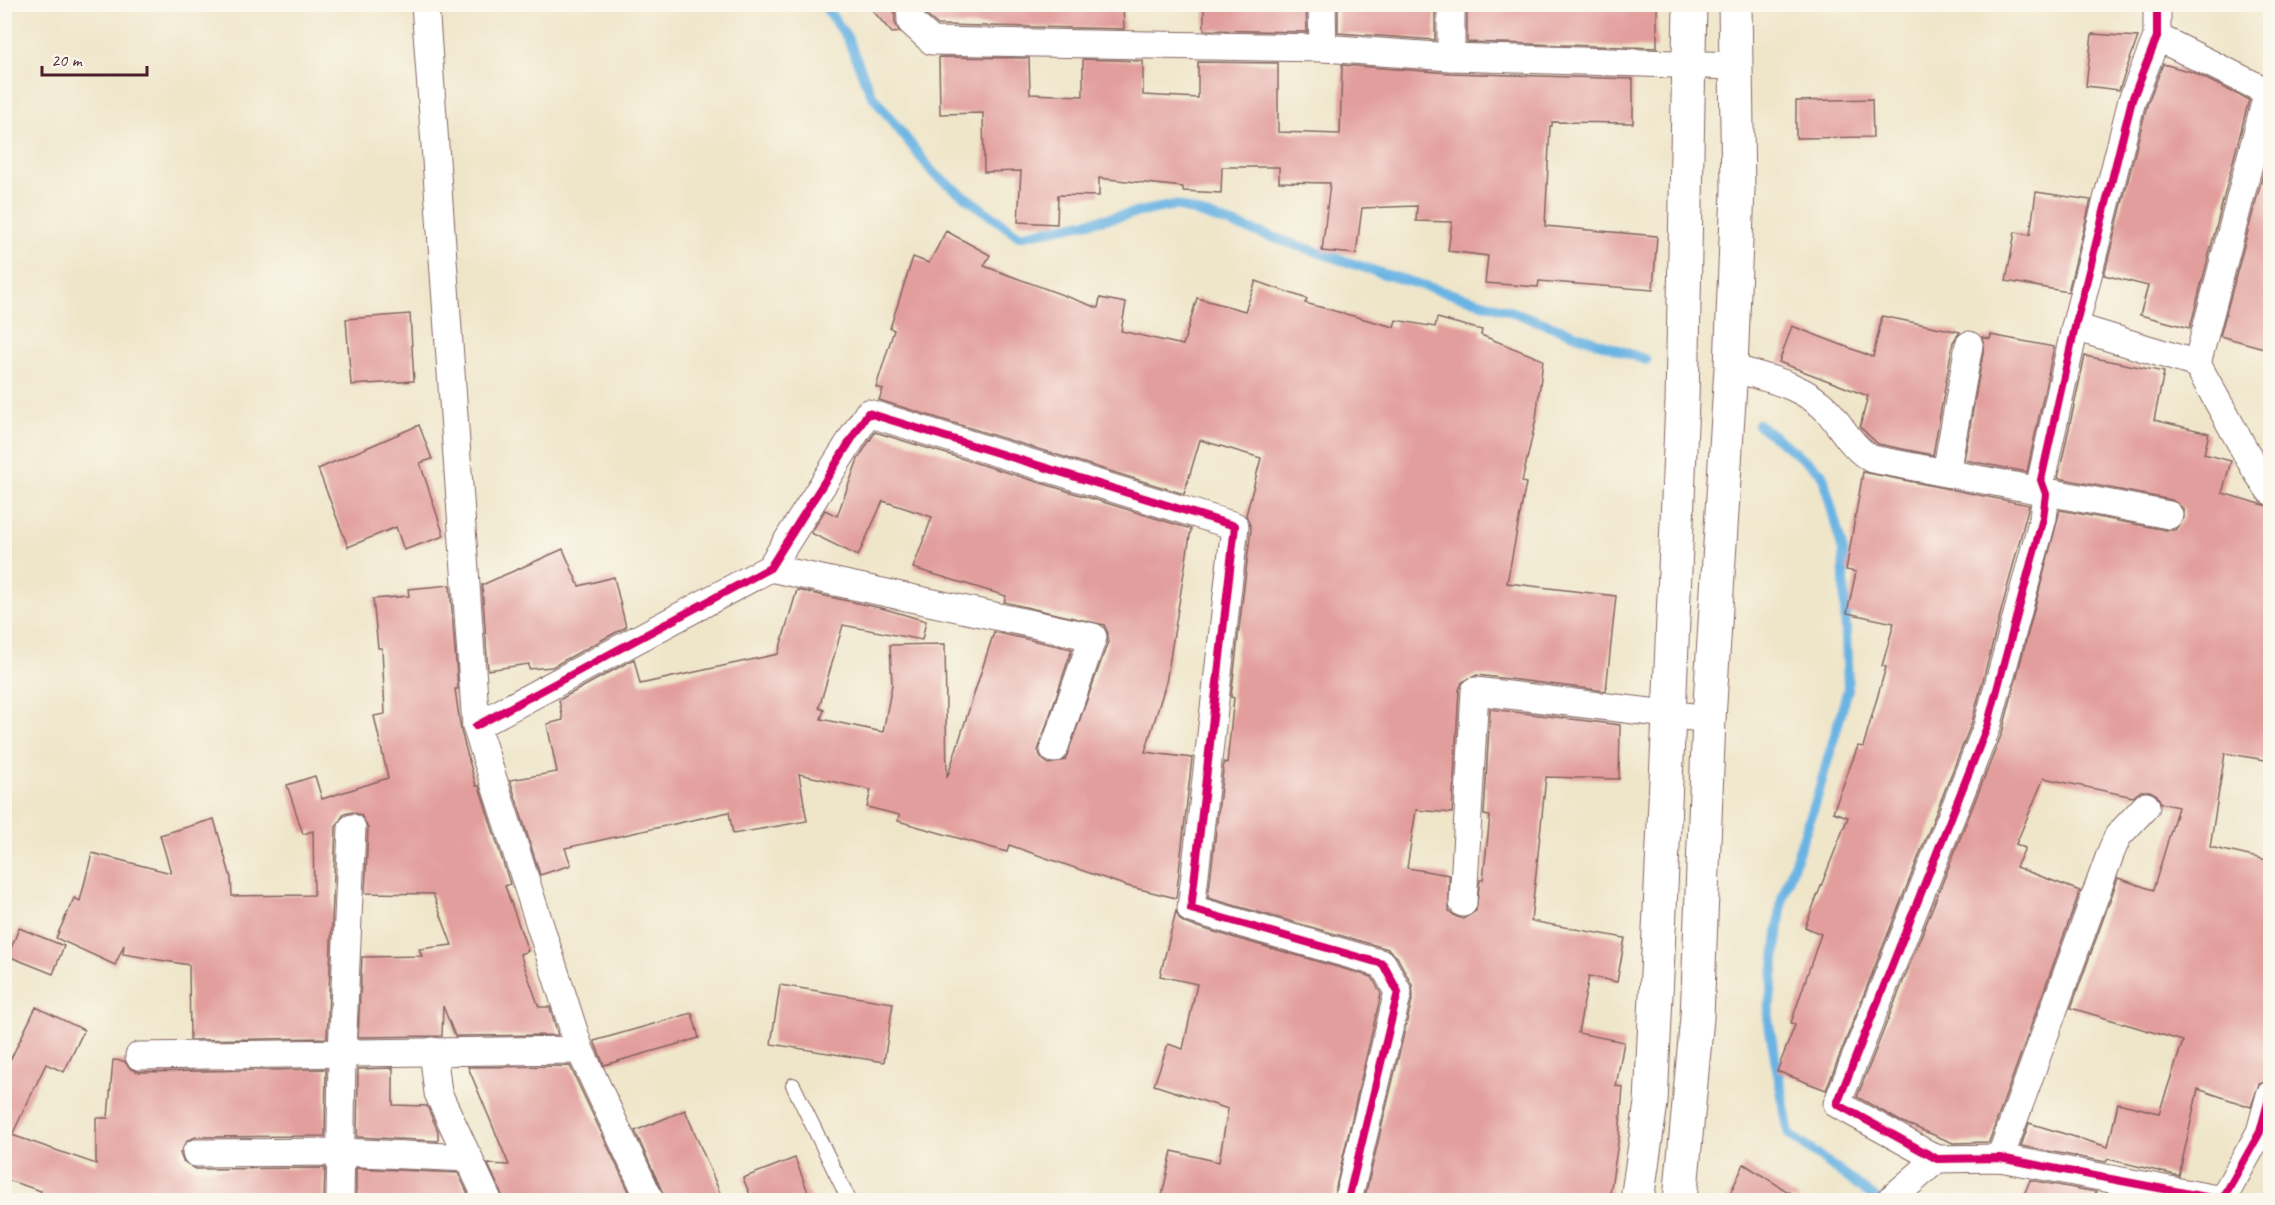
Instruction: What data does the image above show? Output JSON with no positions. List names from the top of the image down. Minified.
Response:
{"scale_bar":"20 m"}
